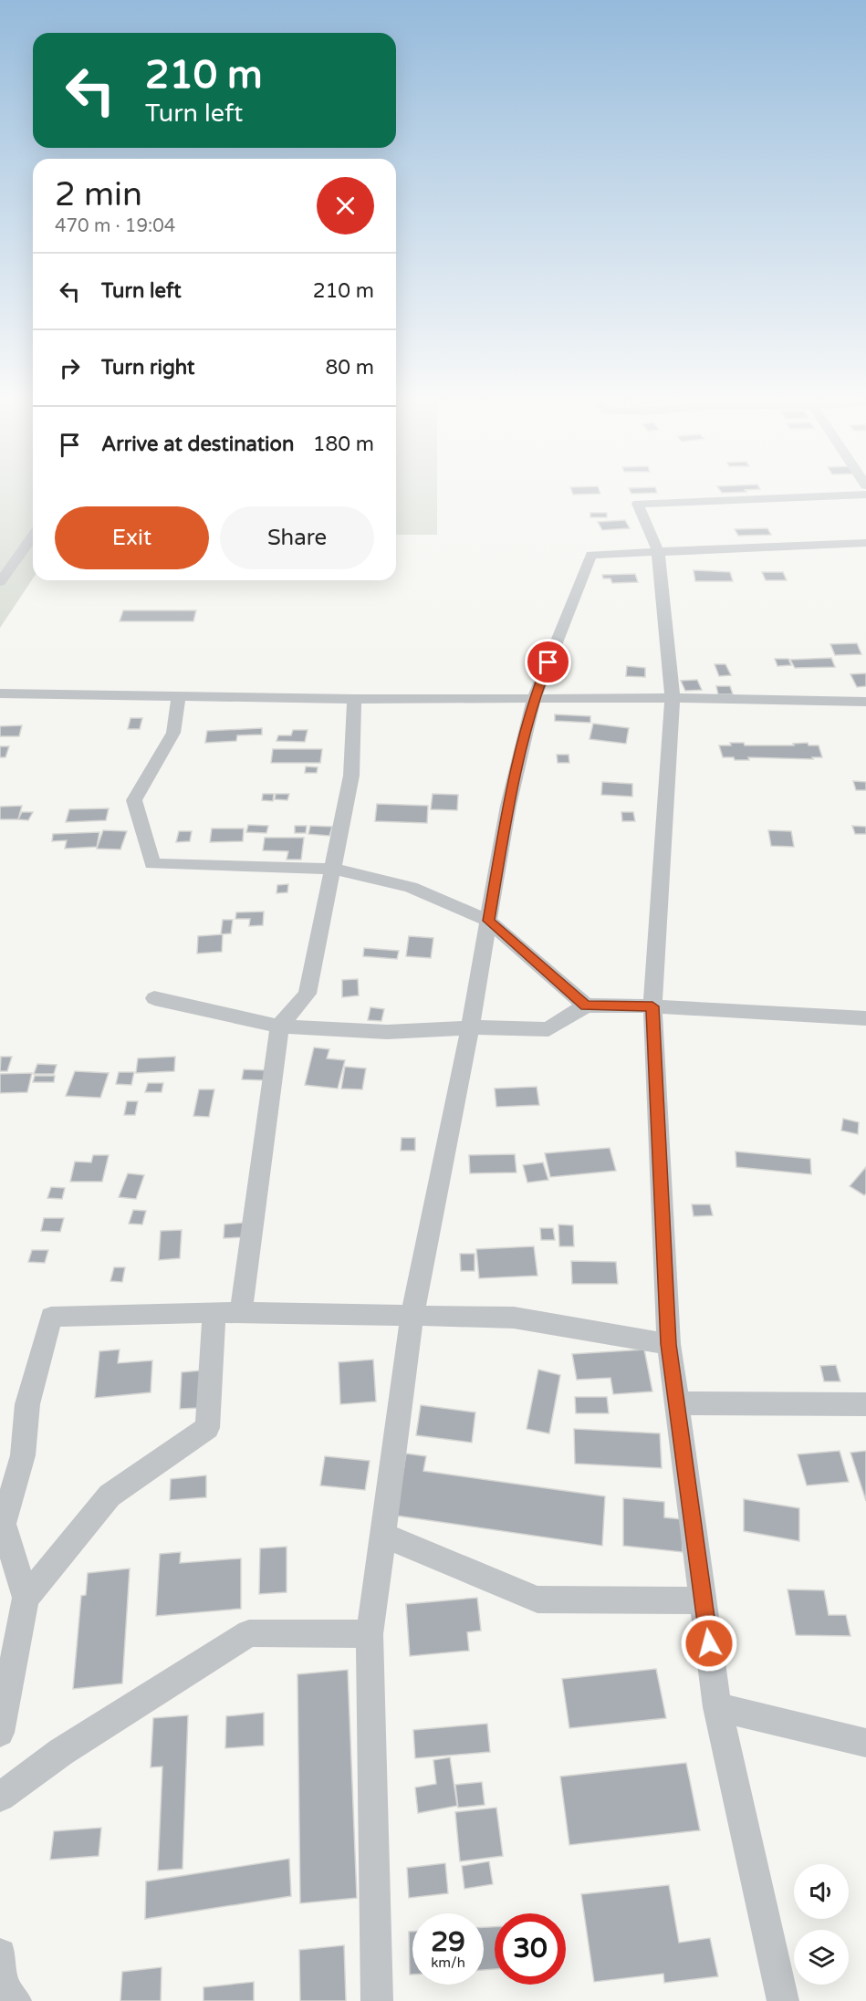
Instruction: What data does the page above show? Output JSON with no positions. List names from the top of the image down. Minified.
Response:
{"page":{"turn":["210 m","Turn left"],"heading":["2 min","470 m · 19:04"],"list":[{"name":"Turn left","value":"210 m"},{"name":"Turn right","value":"80 m"},{"name":"Arrive at destination","value":"180 m"}],"buttons":["Exit","Share"],"speed":"29 km/h","limit":"30"}}
